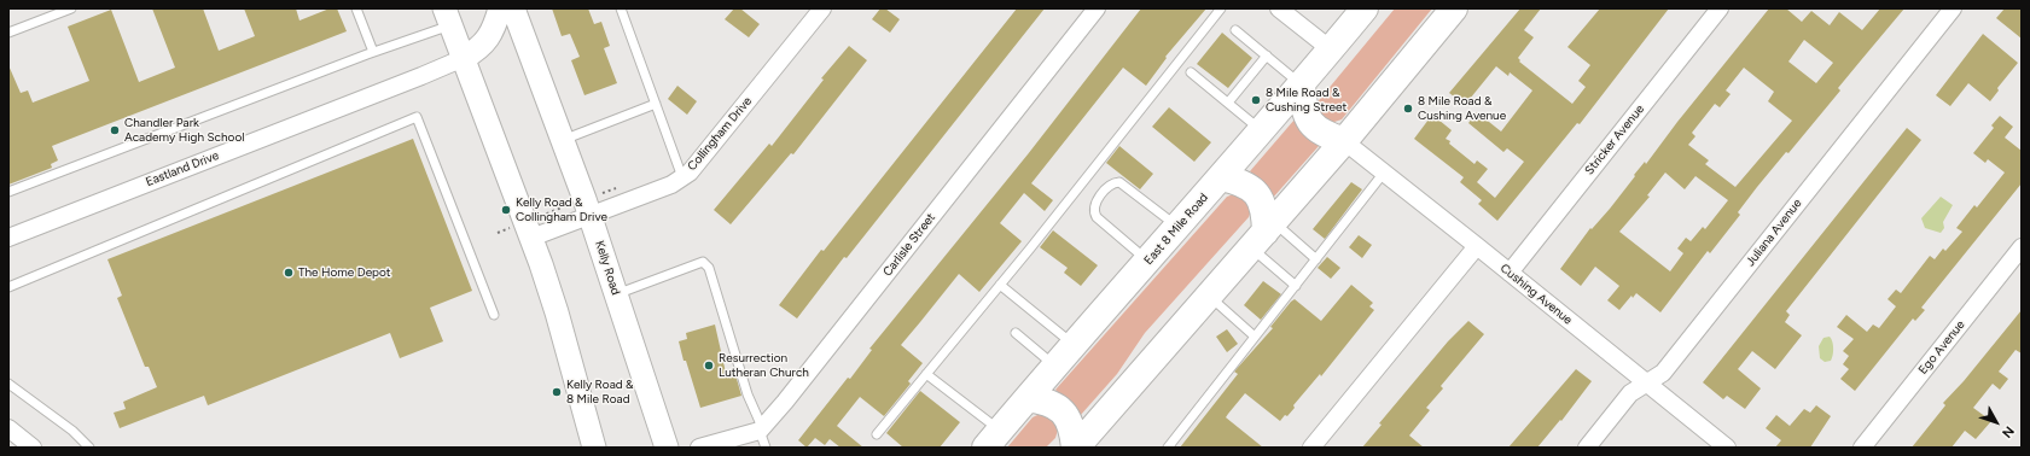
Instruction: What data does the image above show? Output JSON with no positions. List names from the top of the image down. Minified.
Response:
{"streets":{"highway":["East 8 Mile Road"],"street":["Collingham Drive","Stricker Avenue","Eastland Drive","Juliana Avenue","Carlisle Street","Kelly Road","Cushing Avenue","Ego Avenue"]},"crossings":[["Collingham Drive","Kelly Road"],["Stricker Avenue","Cushing Avenue"],["Juliana Avenue","Cushing Avenue"]],"places":["8 Mile Road & Cushing Street","8 Mile Road & Cushing Avenue","Chandler Park Academy High School","Kelly Road & Collingham Drive","The Home Depot","Resurrection Lutheran Church","Kelly Road & 8 Mile Road"],"north":"bottom right"}
